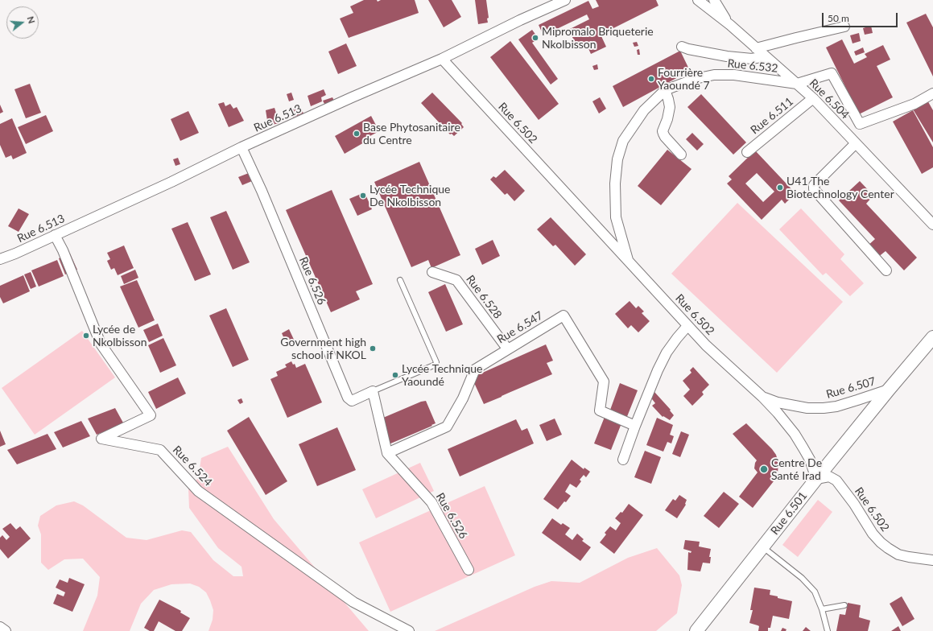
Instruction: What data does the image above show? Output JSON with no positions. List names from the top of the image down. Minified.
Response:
{"streets":{"street":["Rue 6.532","Rue 6.504","Rue 6.511","Rue 6.513","Rue 6.502","Rue 6.526","Rue 6.528","Rue 6.547","Rue 6.507","Rue 6.524","Rue 6.501"]},"crossings":[["Rue 6.532","Rue 6.504"],["Rue 6.532","Rue 6.502"],["Rue 6.504","Rue 6.511"],["Rue 6.513","Rue 6.502"],["Rue 6.513","Rue 6.526"],["Rue 6.513","Rue 6.524"],["Rue 6.502","Rue 6.507"],["Rue 6.502","Rue 6.501"],["Rue 6.526","Rue 6.547"],["Rue 6.528","Rue 6.547"],["Rue 6.507","Rue 6.501"]],"places":["Mipromalo Briqueterie Nkolbisson","Fourrière Yaoundé 7","Base Phytosanitaire du Centre","U41 The Biotechnology Center","Lycée Technique De Nkolbisson","Lycée de Nkolbisson","Government high school if NKOL","Lycée Technique Yaoundé","Centre De Santé Irad"],"scale_bar":"50 m","north":"right"}
